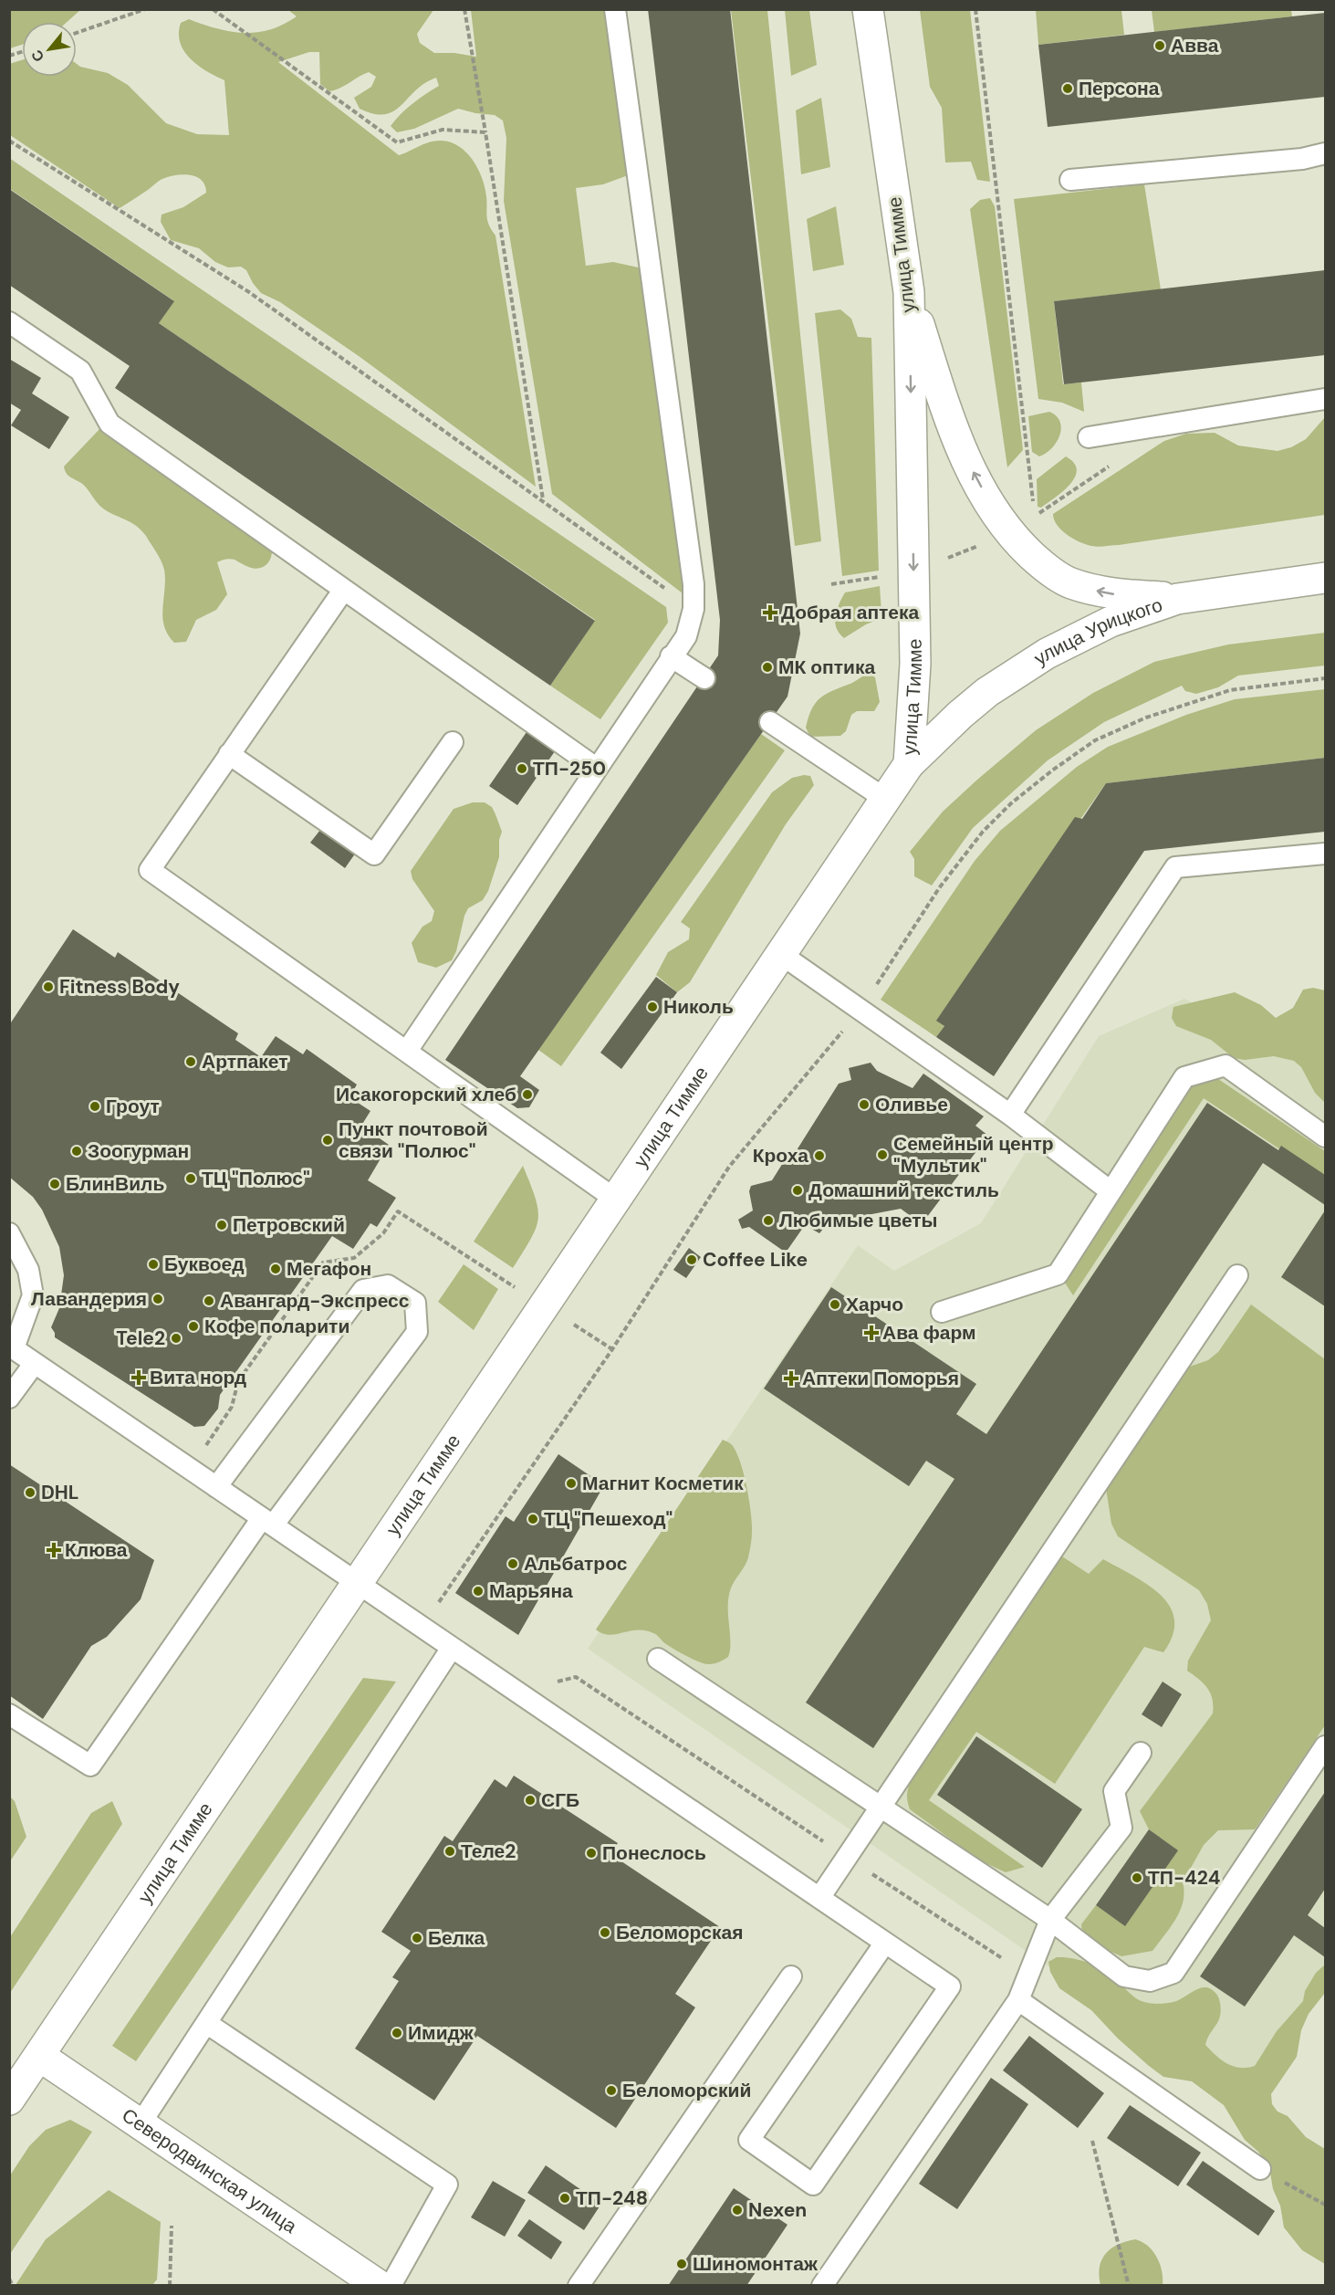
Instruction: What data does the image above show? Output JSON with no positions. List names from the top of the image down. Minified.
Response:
{"streets":{"main road":["улица Тимме","улица Урицкого","Северодвинская улица"]},"crossings":[["улица Тимме","улица Урицкого"],["улица Тимме","Северодвинская улица"]],"places":{"other":["Авва","Персона","МК оптика","ТП-250","Fitness Body","Николь","Артпакет","Исакогорский хлеб","Оливье","Гроут","Пункт почтовой связи \"Полюс\"","Зоогурман","Семейный центр \"Мультик\"","Кроха","ТЦ \"Полюс\"","БлинВиль","Домашний текстиль","Любимые цветы","Петровский","Coffee Like","Буквоед","Мегафон","Лавандерия","Авангард-Экспресс","Харчо","Кофе поларити","Tele2","Магнит Косметик","DHL","ТЦ \"Пешеход\"","Альбатрос","Марьяна","СГБ","Теле2","Понеслось","ТП-424","Беломорская","Белка","Имидж","Беломорский","ТП-248","Nexen","Шиномонтаж"],"health":["Добрая аптека","Ава фарм","Вита норд","Аптеки Поморья","Клюва"]},"north":"bottom left"}
